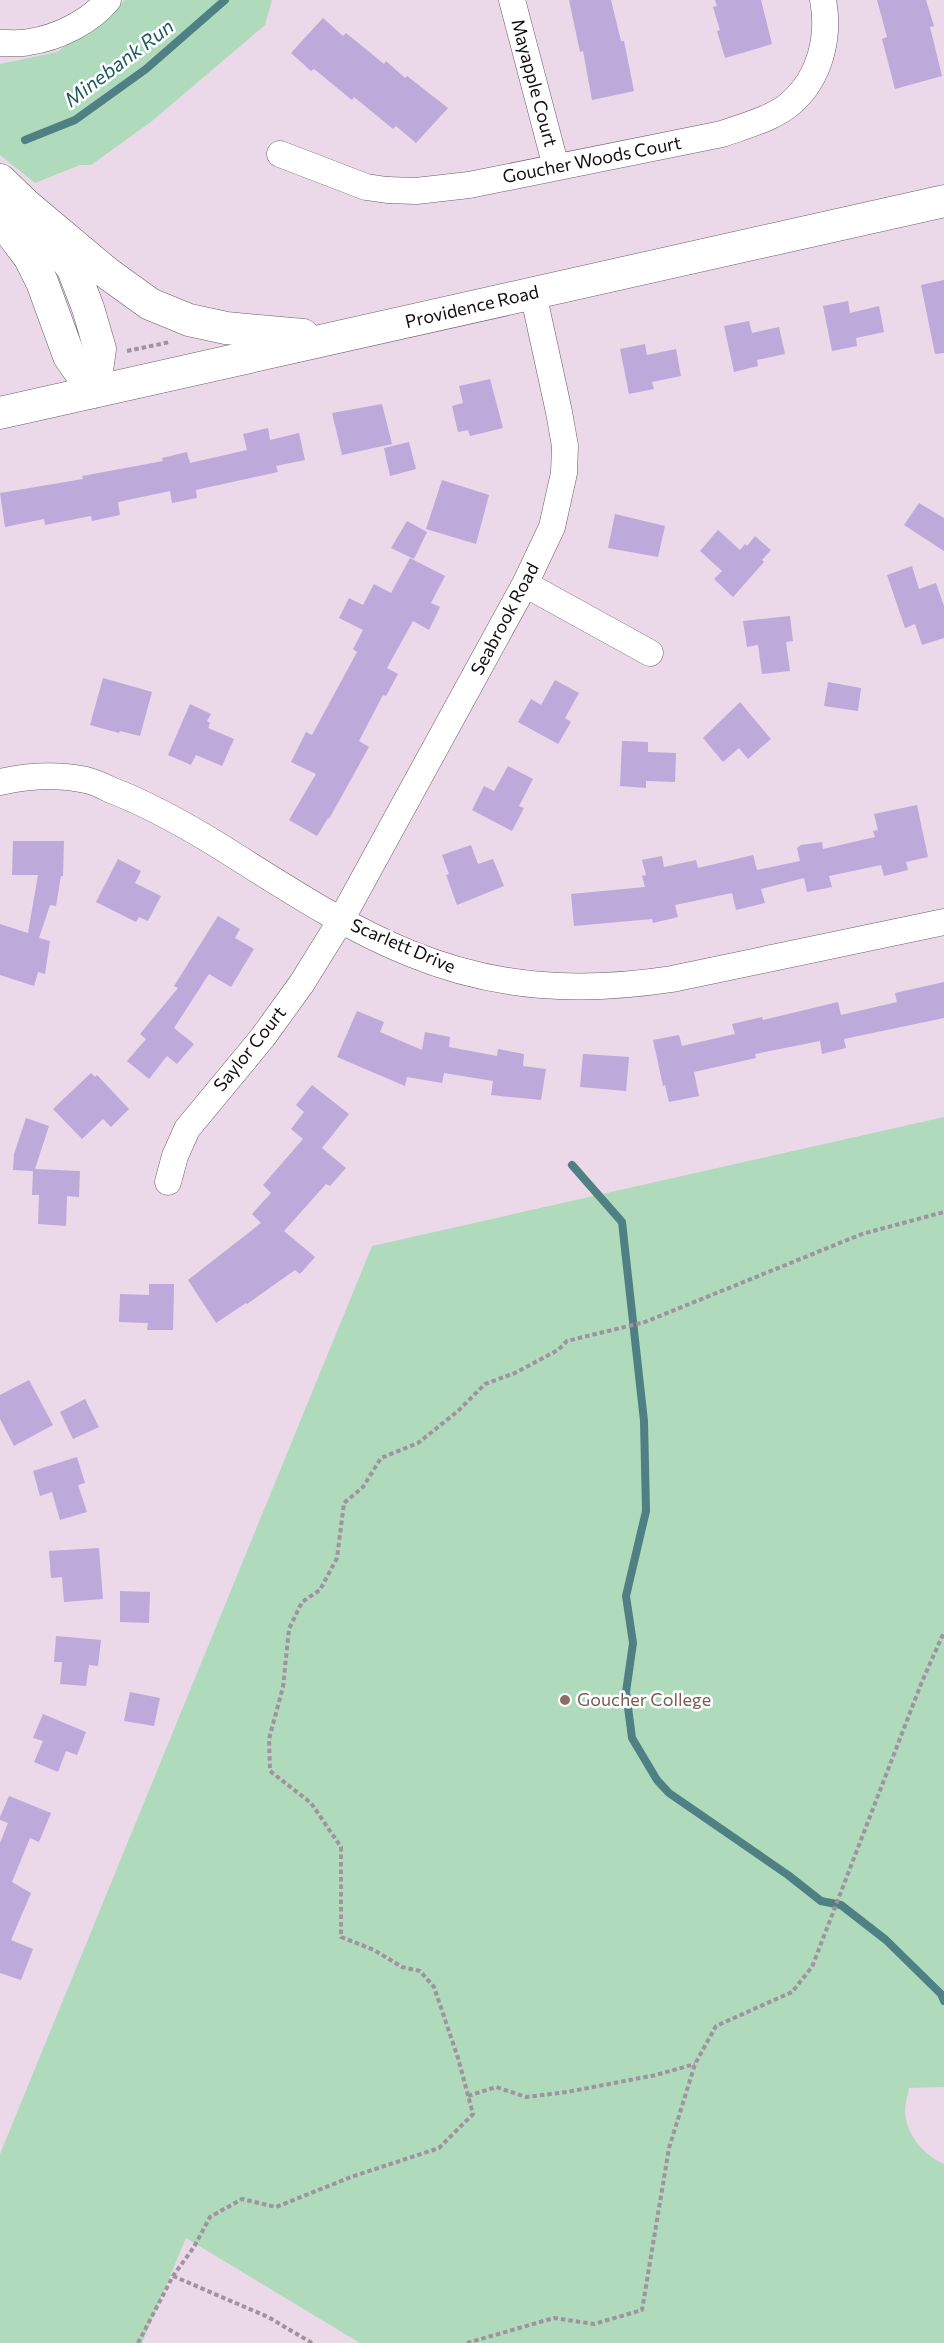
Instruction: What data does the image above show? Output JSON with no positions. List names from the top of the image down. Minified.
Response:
{"streets":{"street":["Mayapple Court","Goucher Woods Court","Providence Road","Seabrook Road","Scarlett Drive","Saylor Court"]},"crossings":[["Mayapple Court","Goucher Woods Court"],["Providence Road","Seabrook Road"],["Seabrook Road","Scarlett Drive"],["Seabrook Road","Saylor Court"],["Scarlett Drive","Saylor Court"]],"water":["Minebank Run"],"places":["Goucher College"]}
